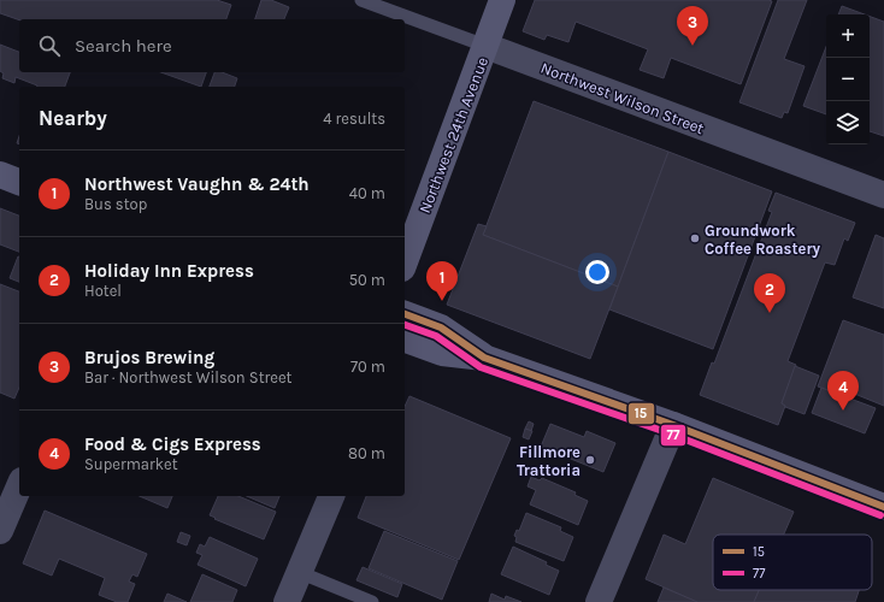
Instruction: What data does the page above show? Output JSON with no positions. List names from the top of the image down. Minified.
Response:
{"streets":{"main road":["Northwest 24th Avenue"],"street":["Northwest Wilson Street"]},"crossings":[["Northwest Wilson Street","Northwest 24th Avenue"]],"places":["Groundwork Coffee Roastery","Fillmore Trattoria"],"lines":["transit line 15","transit line 77"],"legend":["15","77"],"page":{"pins":["3","1","2","4"],"map_buttons":["+","−"],"search":"Search here","heading":["Nearby","4 results"],"list":[{"mark":"1","name":"Northwest Vaughn & 24th","note":"Bus stop","value":"40 m"},{"mark":"2","name":"Holiday Inn Express","note":"Hotel","value":"50 m"},{"mark":"3","name":"Brujos Brewing","note":"Bar · Northwest Wilson Street","value":"70 m"},{"mark":"4","name":"Food & Cigs Express","note":"Supermarket","value":"80 m"}]}}
